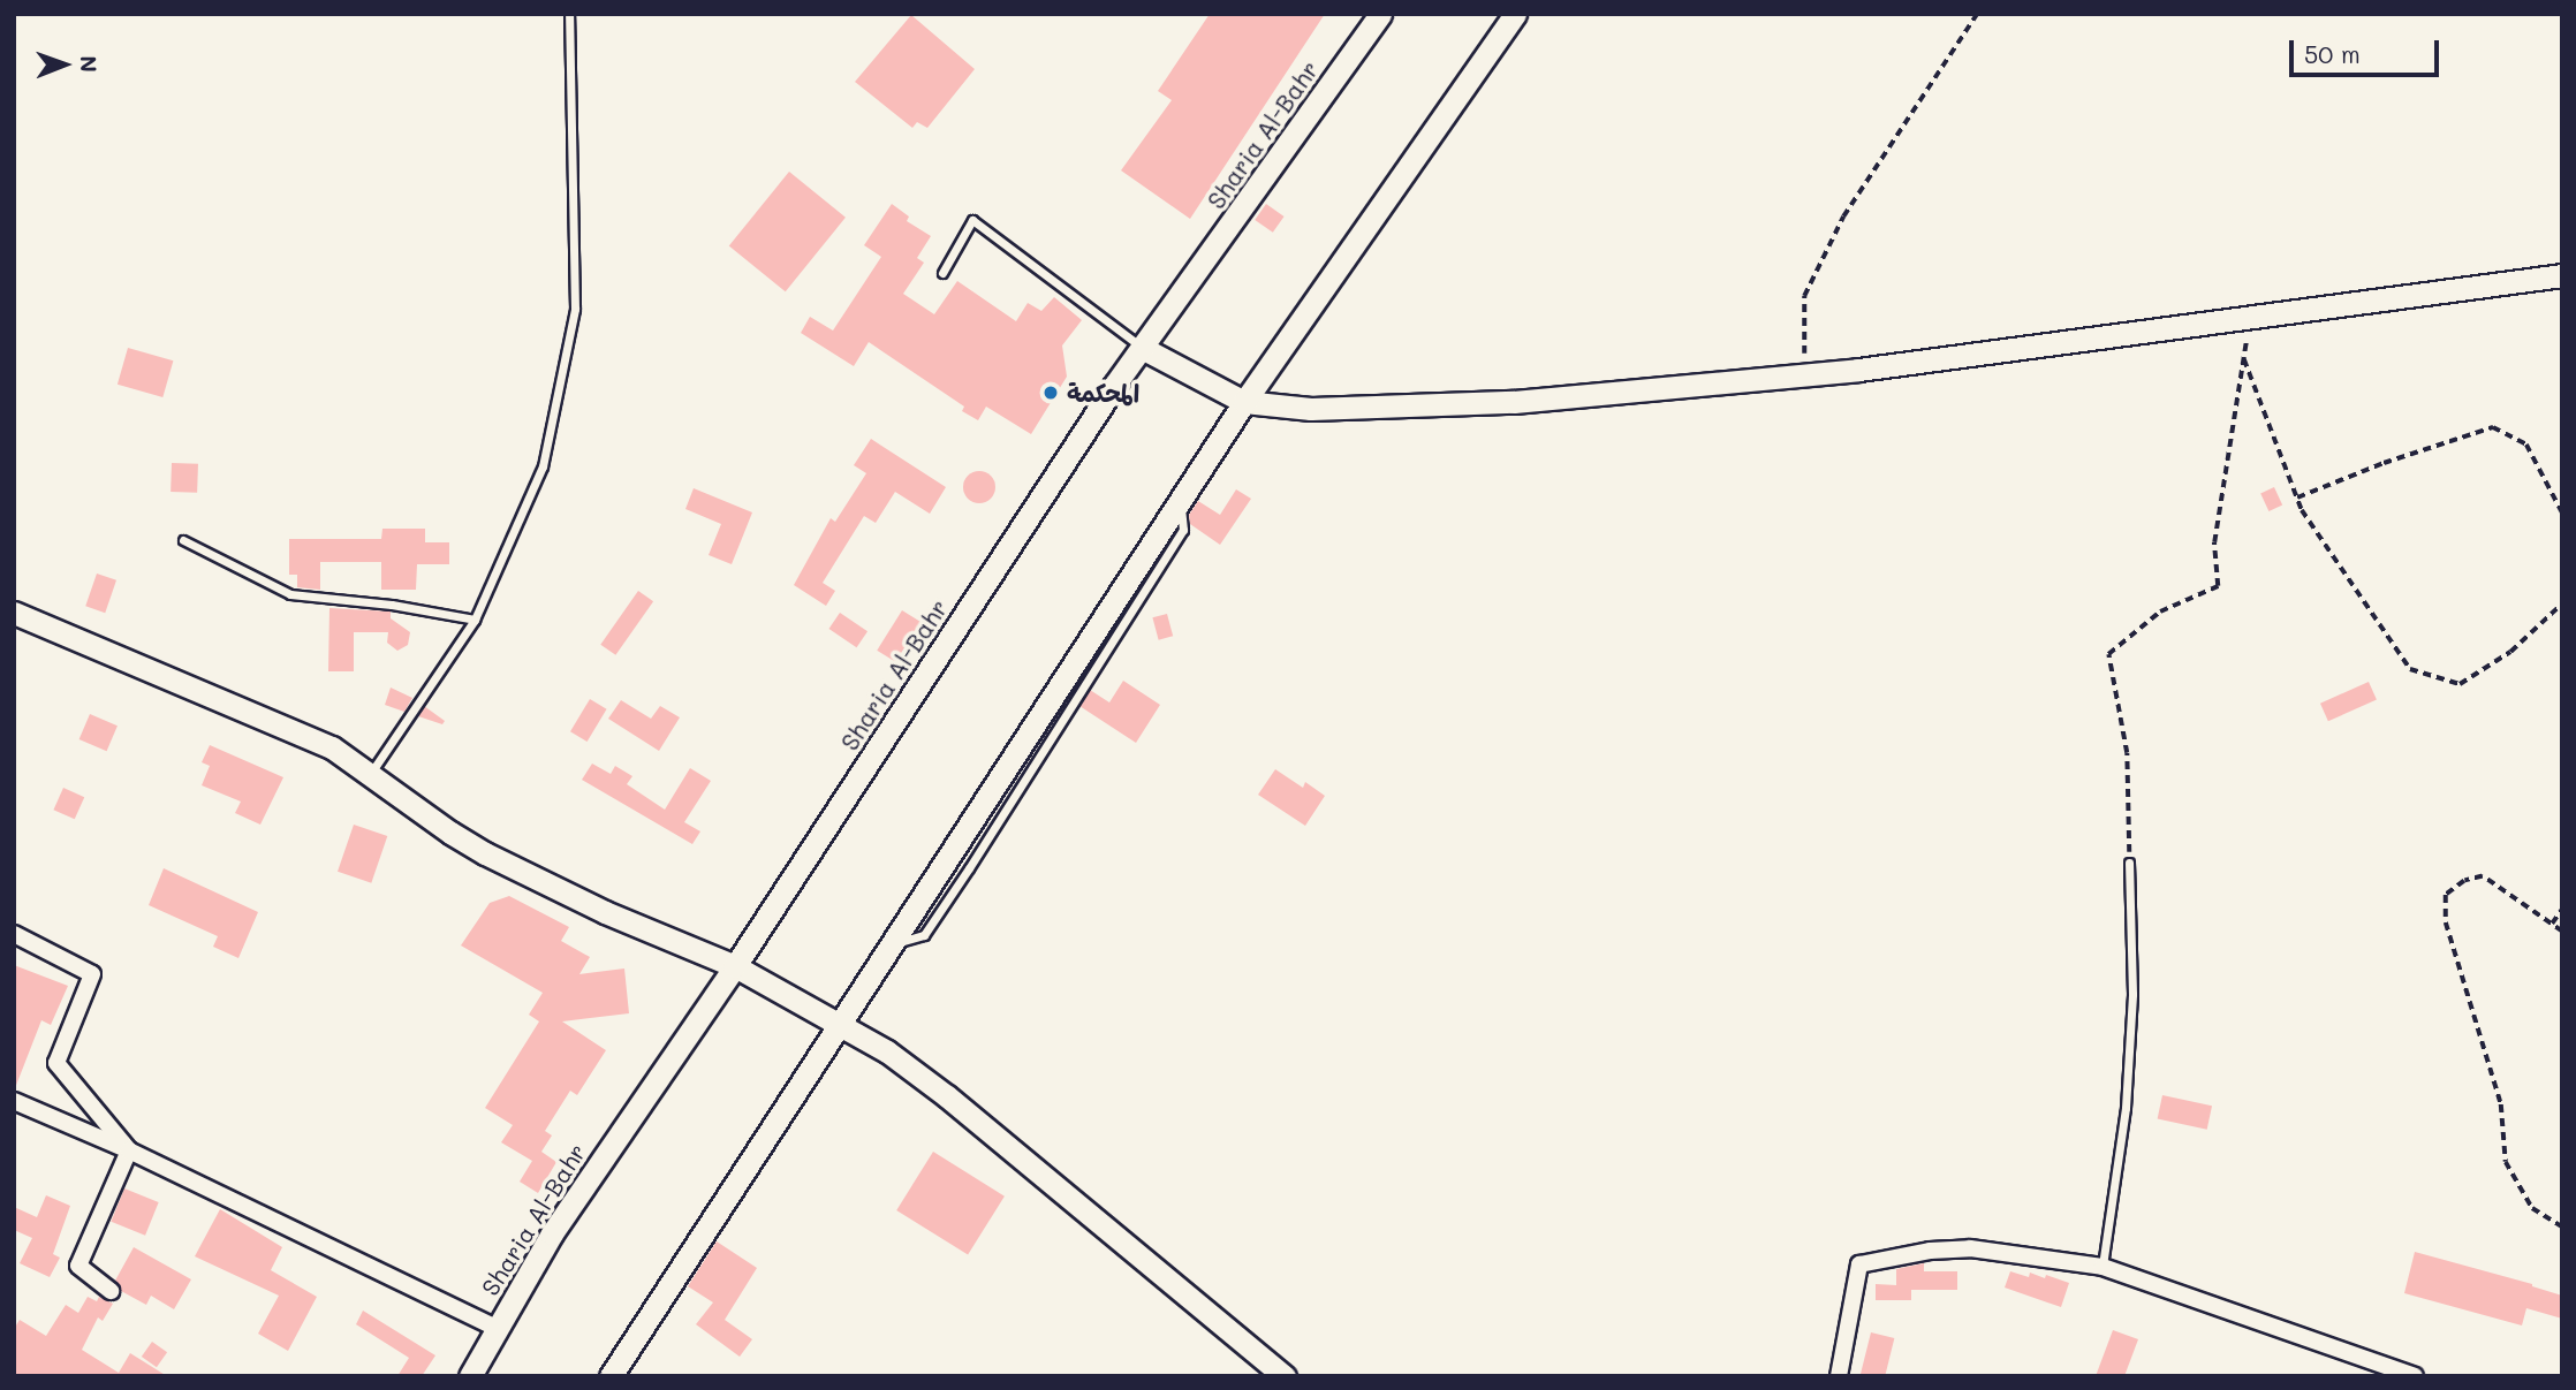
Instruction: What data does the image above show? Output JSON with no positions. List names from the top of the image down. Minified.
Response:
{"streets":{"main road":["Sharia Al-Bahr"]},"places":["المحكمة"],"scale_bar":"50 m","north":"right"}
